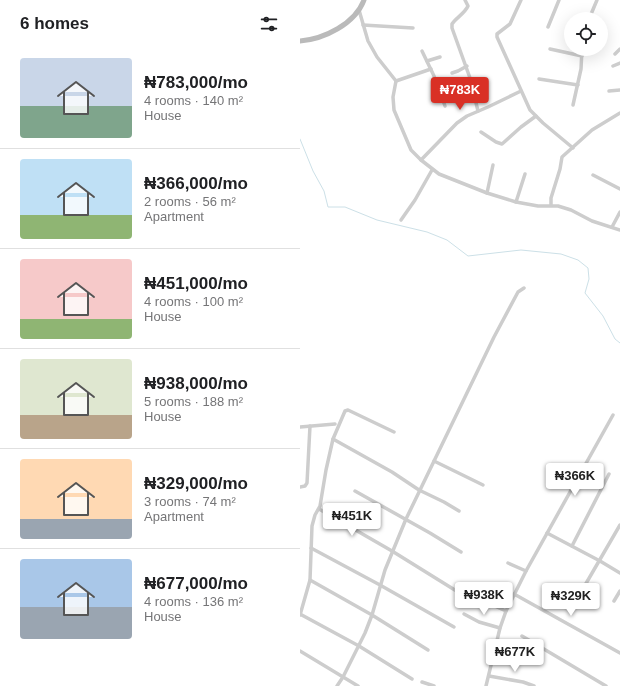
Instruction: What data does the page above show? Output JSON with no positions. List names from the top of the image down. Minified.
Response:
{"page":{"heading":"6 homes","list":[{"name":"₦783,000/mo","note":"4 rooms · 140 m² · House"},{"name":"₦366,000/mo","note":"2 rooms · 56 m² · Apartment"},{"name":"₦451,000/mo","note":"4 rooms · 100 m² · House"},{"name":"₦938,000/mo","note":"5 rooms · 188 m² · House"},{"name":"₦329,000/mo","note":"3 rooms · 74 m² · Apartment"},{"name":"₦677,000/mo","note":"4 rooms · 136 m² · House"}],"price":["₦783K","₦366K","₦451K","₦938K","₦329K","₦677K"]}}
